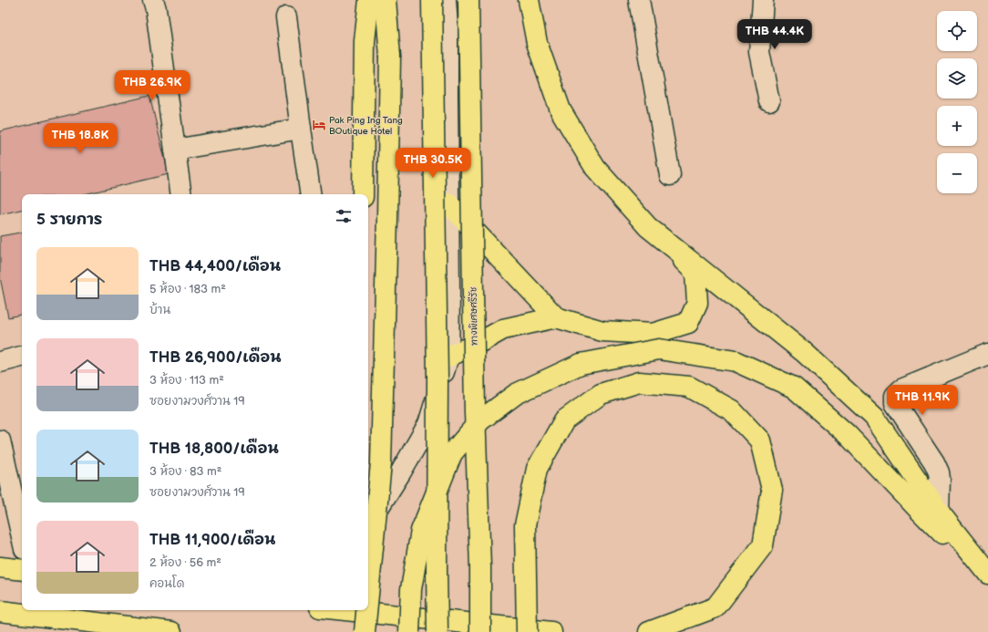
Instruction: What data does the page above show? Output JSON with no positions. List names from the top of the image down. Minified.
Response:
{"streets":{"main road":["ทางพิเศษศรีรัช"]},"places":{"hotel":["Pak Ping Ing Tang BOutique Hotel"]},"page":{"map_buttons":["+","−"],"price":["THB 44.4K","THB 26.9K","THB 18.8K","THB 30.5K","THB 11.9K"],"heading":"5 รายการ","list":[{"name":"THB 44,400/เดือน","note":"5 ห้อง · 183 m² · บ้าน"},{"name":"THB 26,900/เดือน","note":"3 ห้อง · 113 m² · ซอยงามวงศ์วาน 19"},{"name":"THB 18,800/เดือน","note":"3 ห้อง · 83 m² · ซอยงามวงศ์วาน 19"},{"name":"THB 11,900/เดือน","note":"2 ห้อง · 56 m² · คอนโด"}]}}
